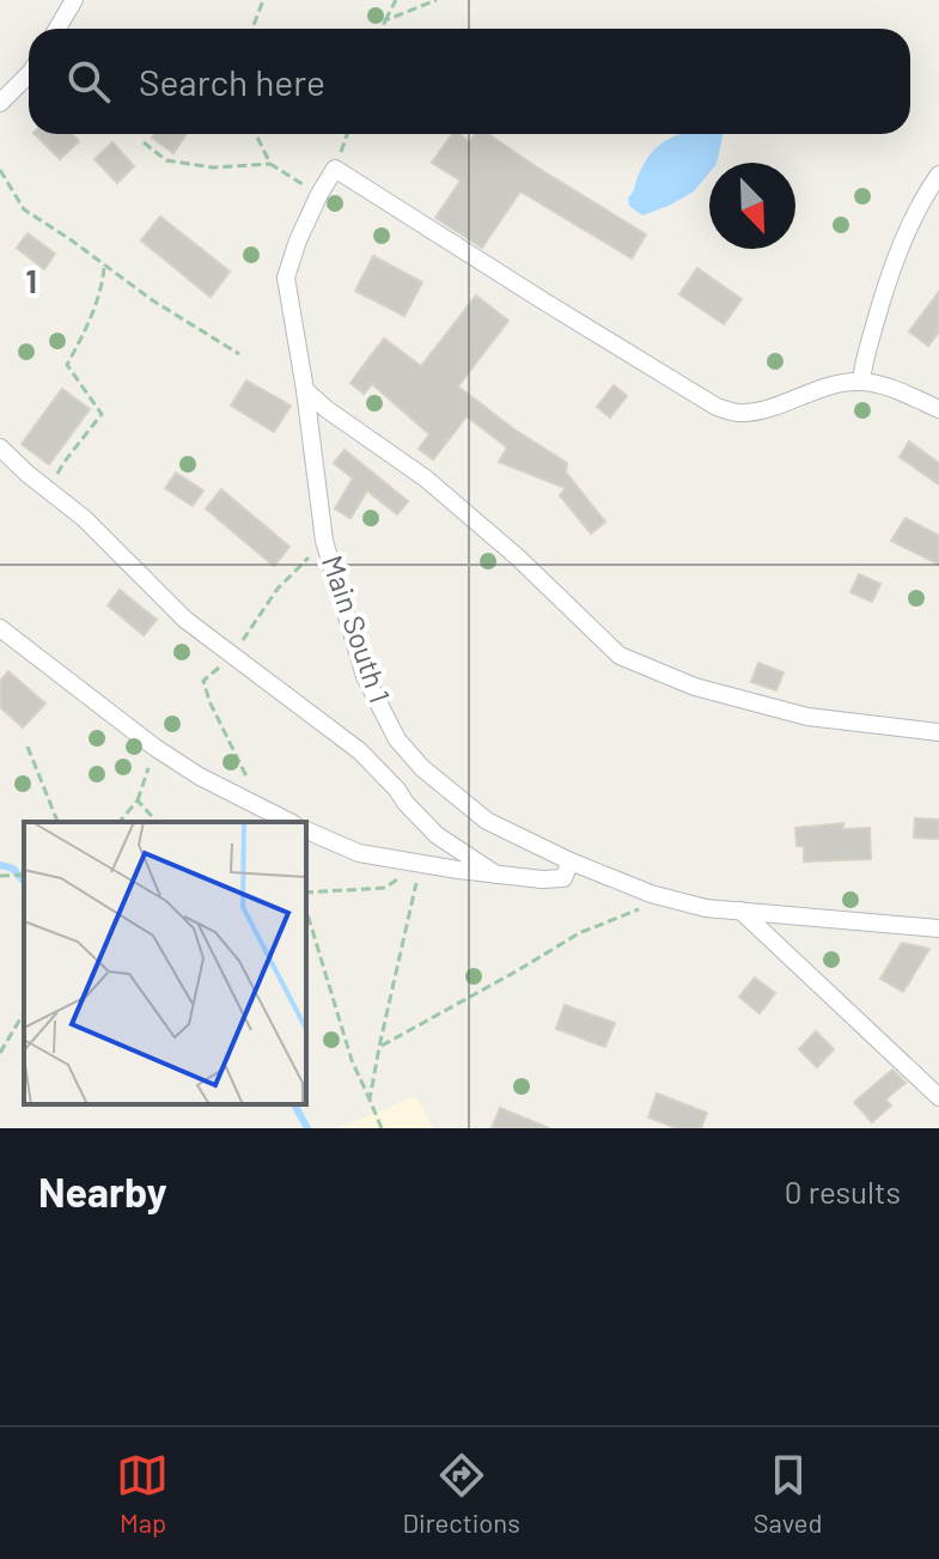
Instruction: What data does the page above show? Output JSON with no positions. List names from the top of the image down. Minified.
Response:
{"streets":{"street":["Main South 1"]},"north":"bottom right","page":{"search":"Search here","heading":["Nearby","0 results"],"nav":["Map","Directions","Saved"]},"grid":{"rows":["1"]}}
